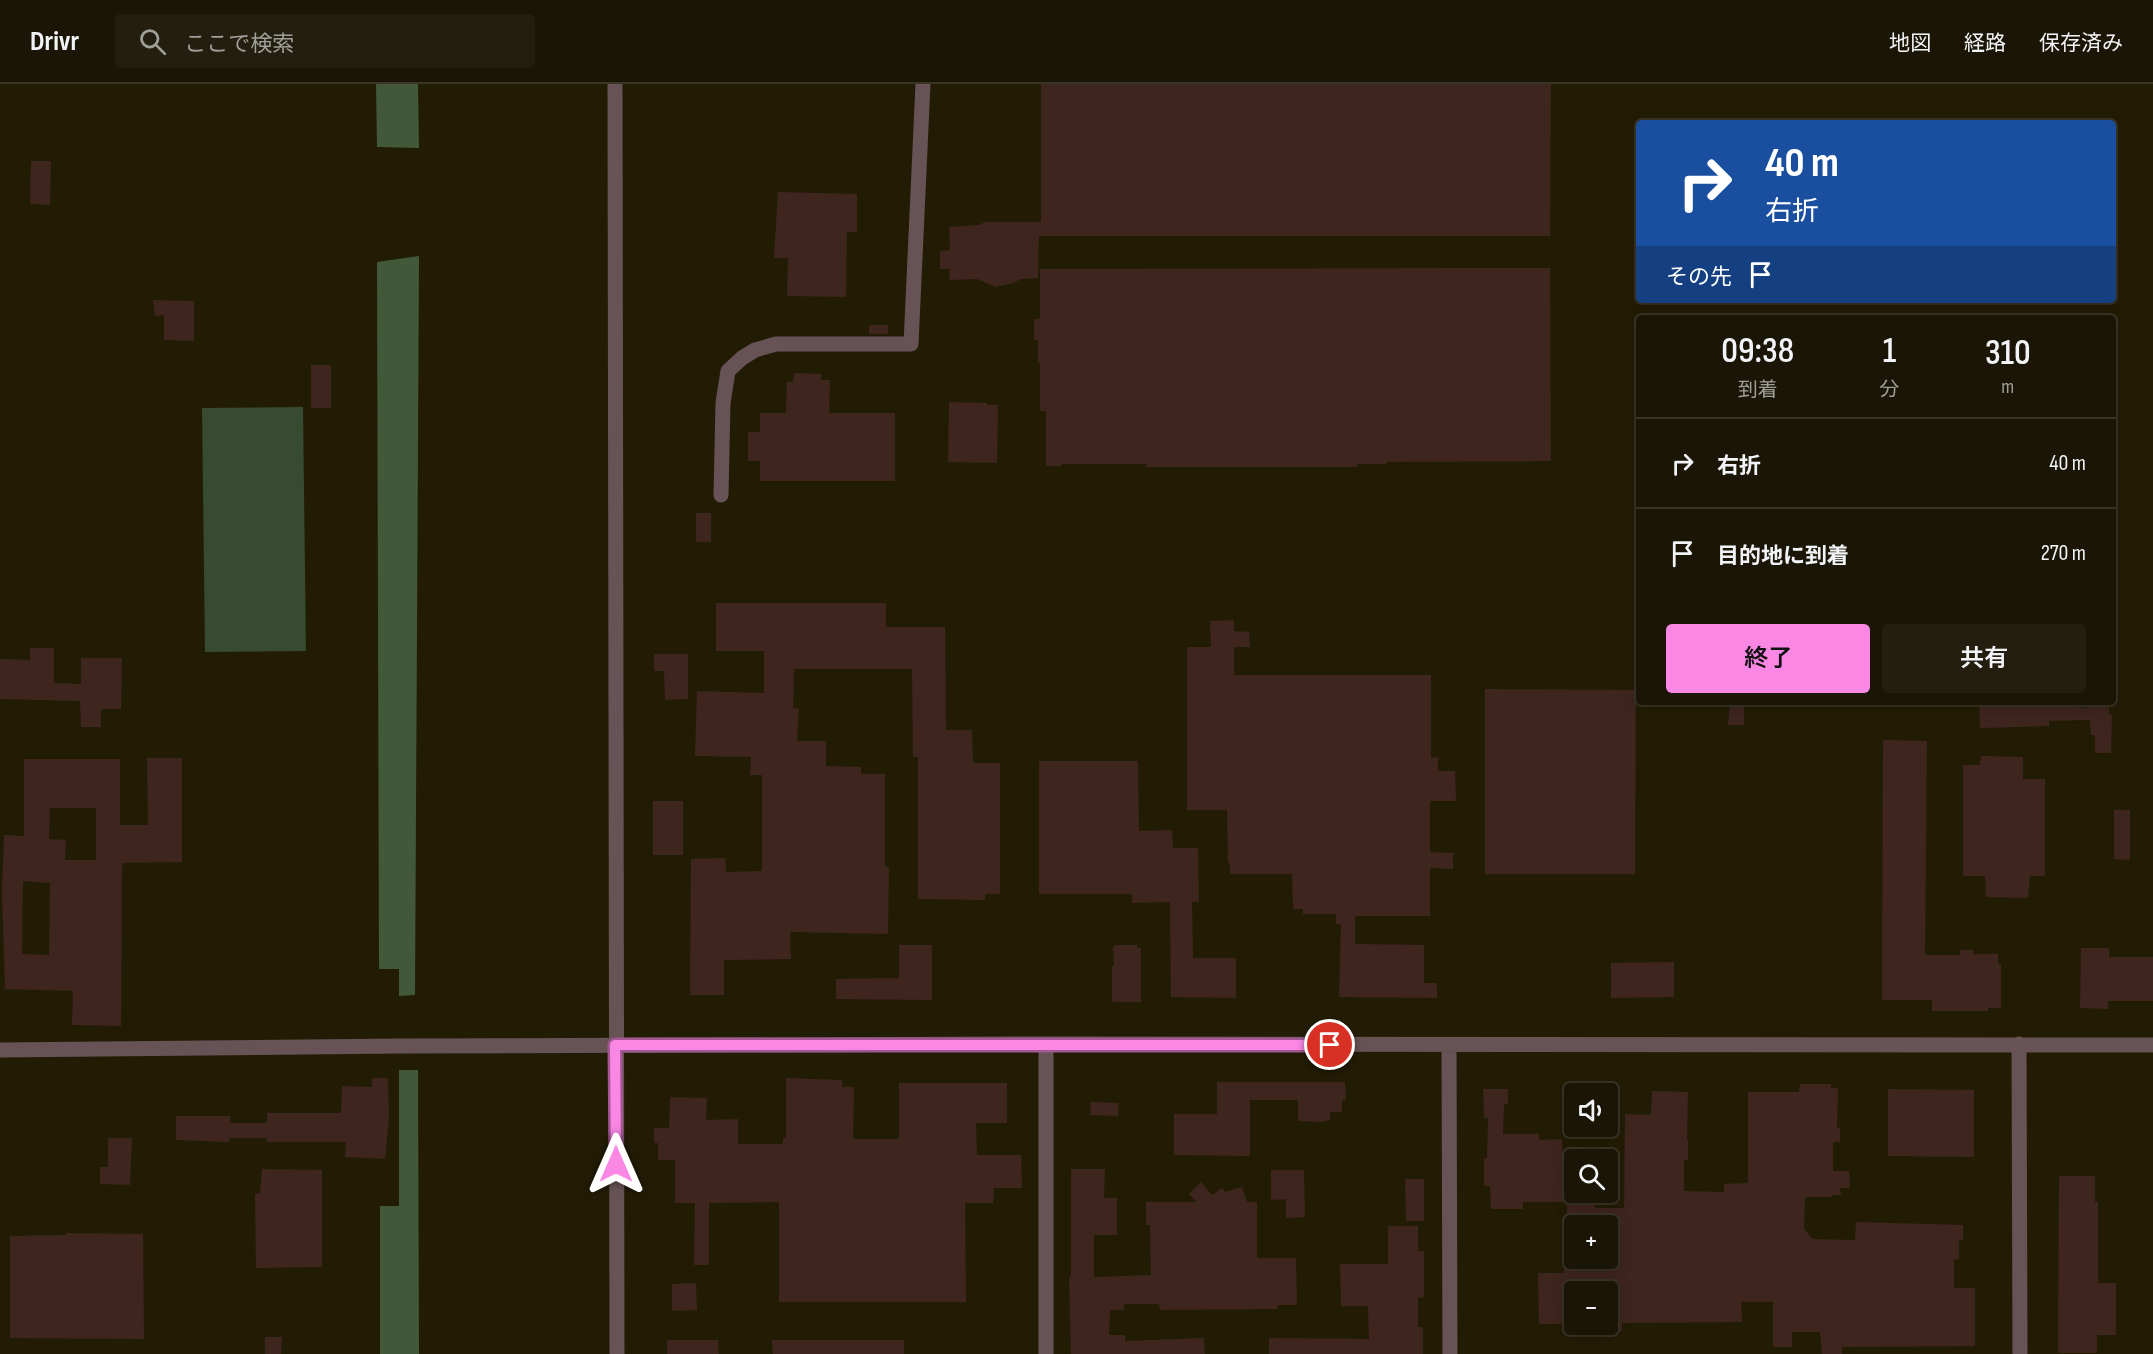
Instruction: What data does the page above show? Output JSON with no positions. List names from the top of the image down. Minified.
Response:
{"page":{"header":"Drivr","search":"ここで検索","nav":["地図","経路","保存済み"],"turn":["40 m","右折"],"then":"その先","eta":["09:38","到着","1","分","310","m"],"list":[{"name":"右折","value":"40 m"},{"name":"目的地に到着","value":"270 m"}],"buttons":["終了","共有"],"map_buttons":["+","−"]}}
